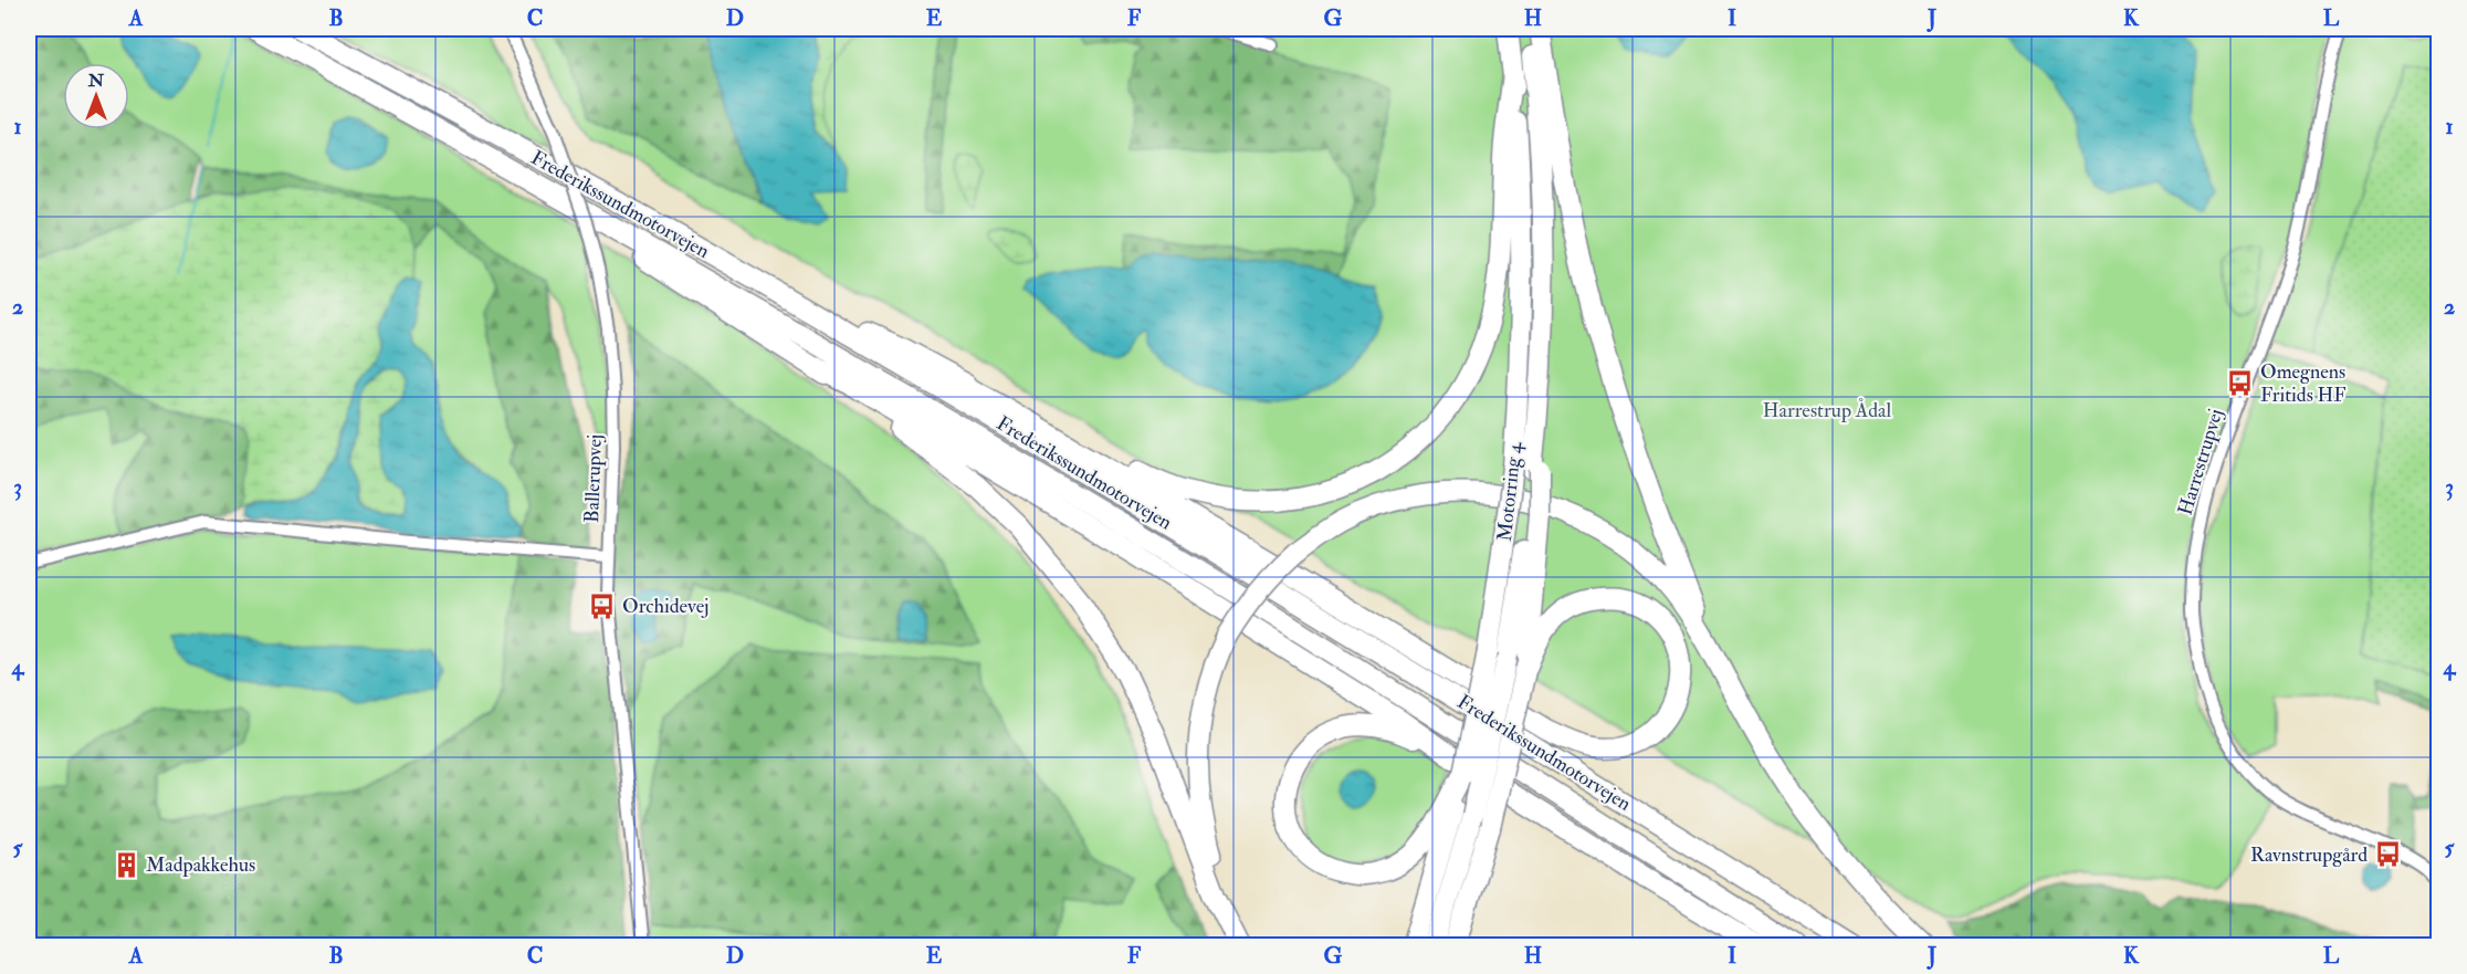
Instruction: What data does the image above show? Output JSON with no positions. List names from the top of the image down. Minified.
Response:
{"streets":{"highway":["Frederikssundmotorvejen","Motorring 4"],"street":["Harrestrupvej","Ballerupvej"]},"parks":["Harrestrup Ådal"],"places":{"bus stop":["Omegnens Fritids HF","Orchidevej","Ravnstrupgård"],"building":["Madpakkehus"]},"north":"top","grid":{"columns":["A","B","C","D","E","F","G","H","I","J","K","L"],"rows":["1","2","3","4","5"]}}
